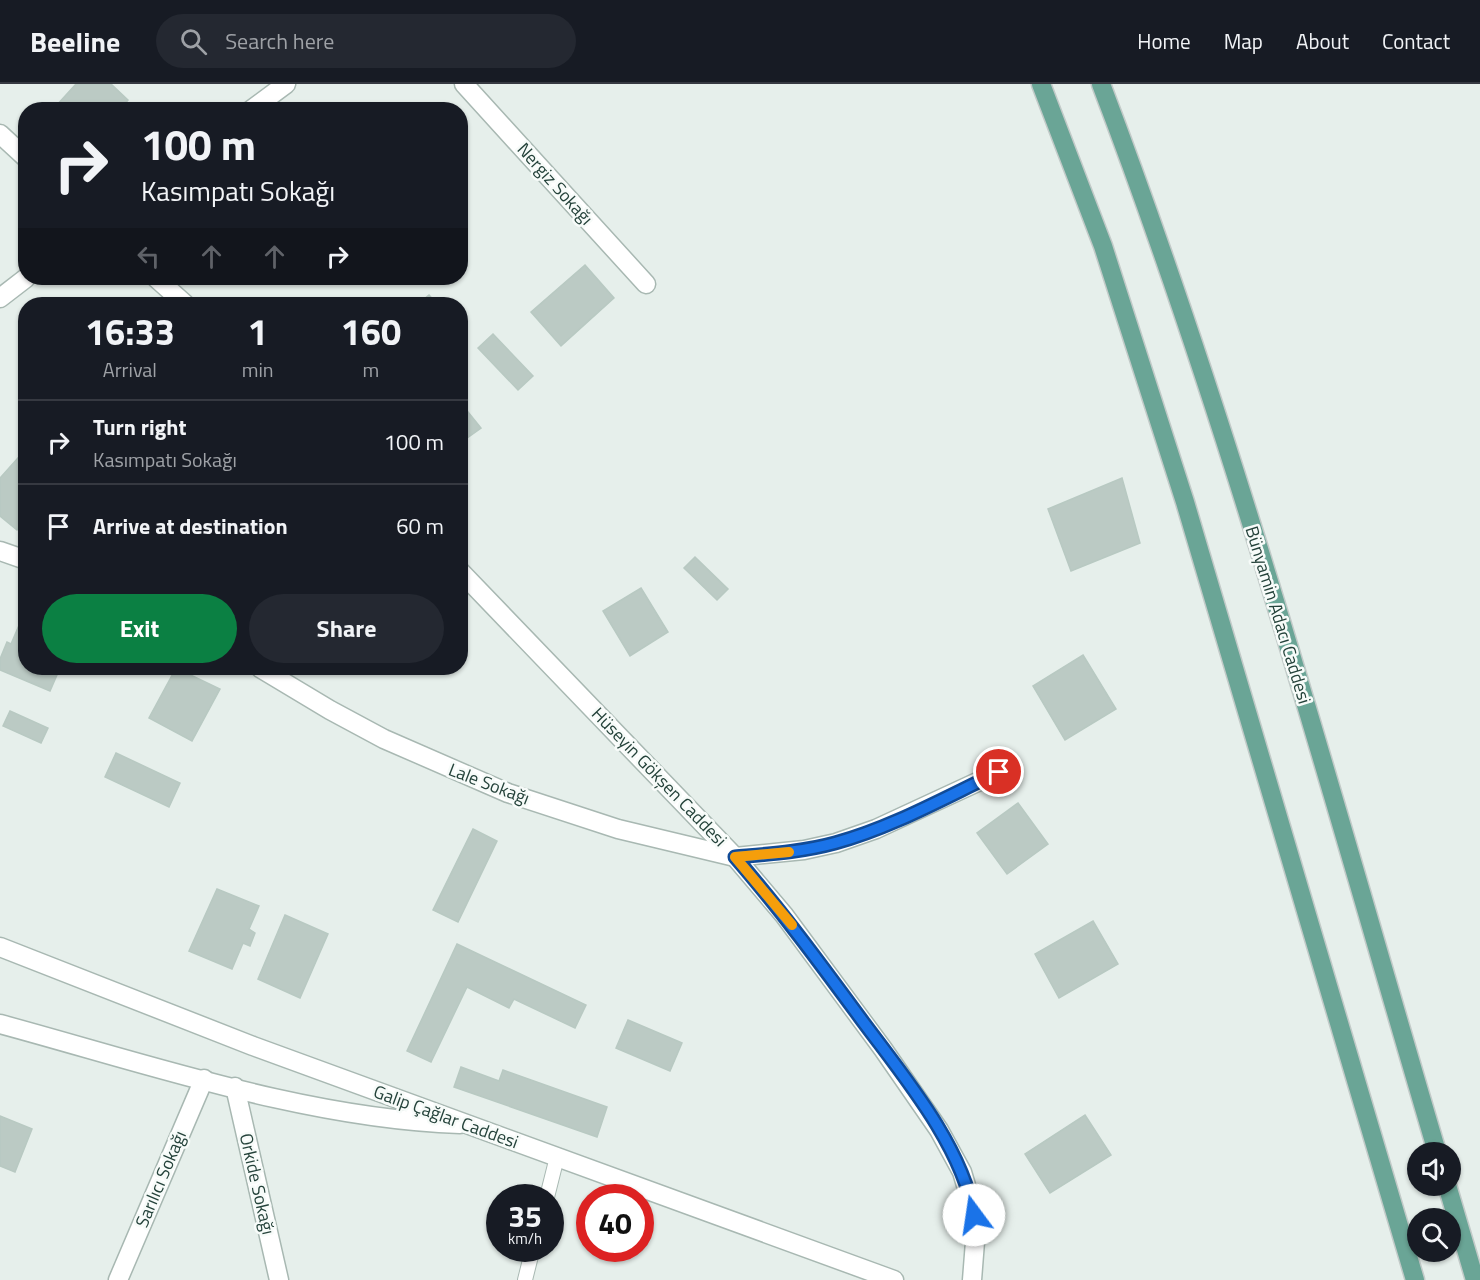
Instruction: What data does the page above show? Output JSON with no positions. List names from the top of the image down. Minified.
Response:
{"streets":{"main road":["Bünyamin Adacı Caddesi"],"street":["Nergiz Sokağı","Hüseyin Gökşen Caddesi","Lale Sokağı","Galip Çağlar Caddesi","Sarılıcı Sokağı","Orkide Sokağı"]},"crossings":[["Hüseyin Gökşen Caddesi","Lale Sokağı"]],"page":{"header":"Beeline","search":"Search here","nav":["Home","Map","About","Contact"],"turn":["100 m","Kasımpatı Sokağı"],"eta":["16:33","Arrival","1","min","160","m"],"list":[{"name":"Turn right","note":"Kasımpatı Sokağı","value":"100 m"},{"name":"Arrive at destination","value":"60 m"}],"buttons":["Exit","Share"],"speed":"35 km/h","limit":"40"}}
